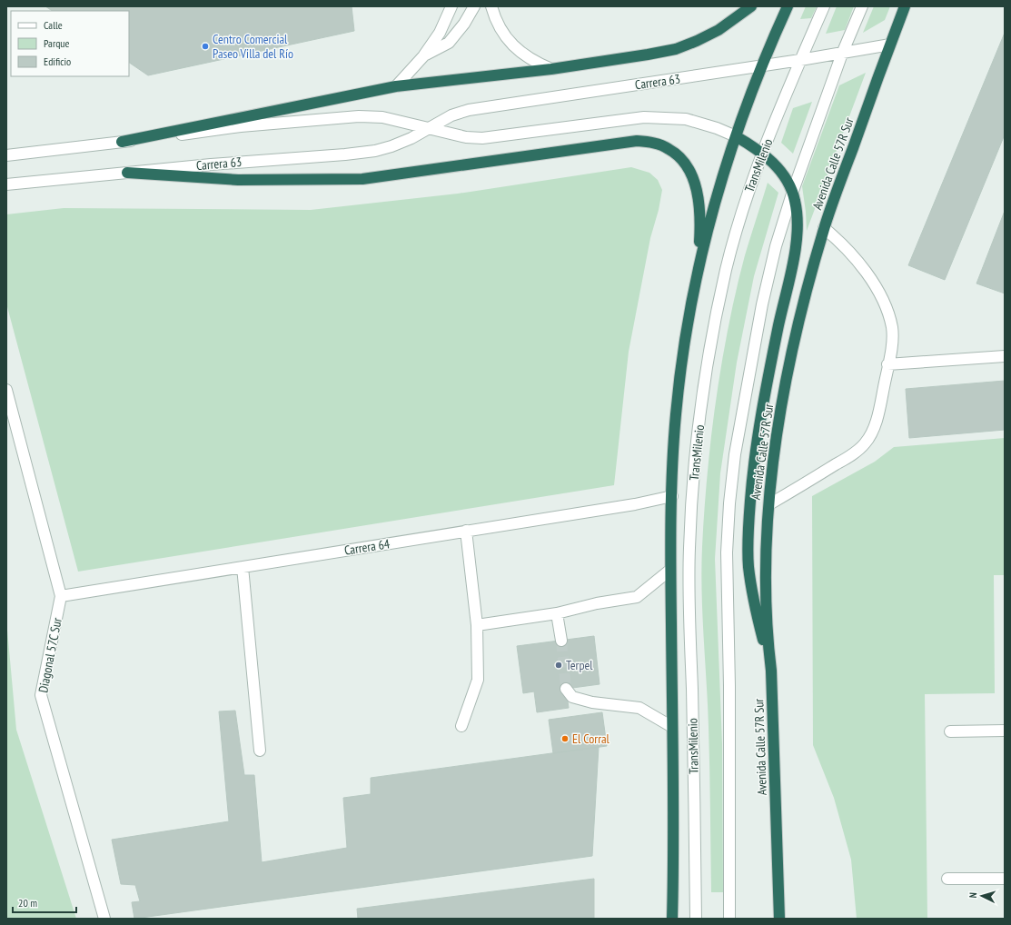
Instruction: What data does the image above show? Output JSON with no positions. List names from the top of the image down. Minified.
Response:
{"streets":{"highway":["Avenida Calle 57R Sur"],"street":["Carrera 63","TransMilenio","Carrera 64","Diagonal 57C Sur"]},"crossings":[["Carrera 63","Avenida Calle 57R Sur"],["Carrera 63","TransMilenio"],["Carrera 64","Diagonal 57C Sur"]],"places":["Centro Comercial Paseo Villa del Río","Terpel","El Corral"],"legend":["Calle","Parque","Edificio"],"scale_bar":"20 m","north":"left"}
